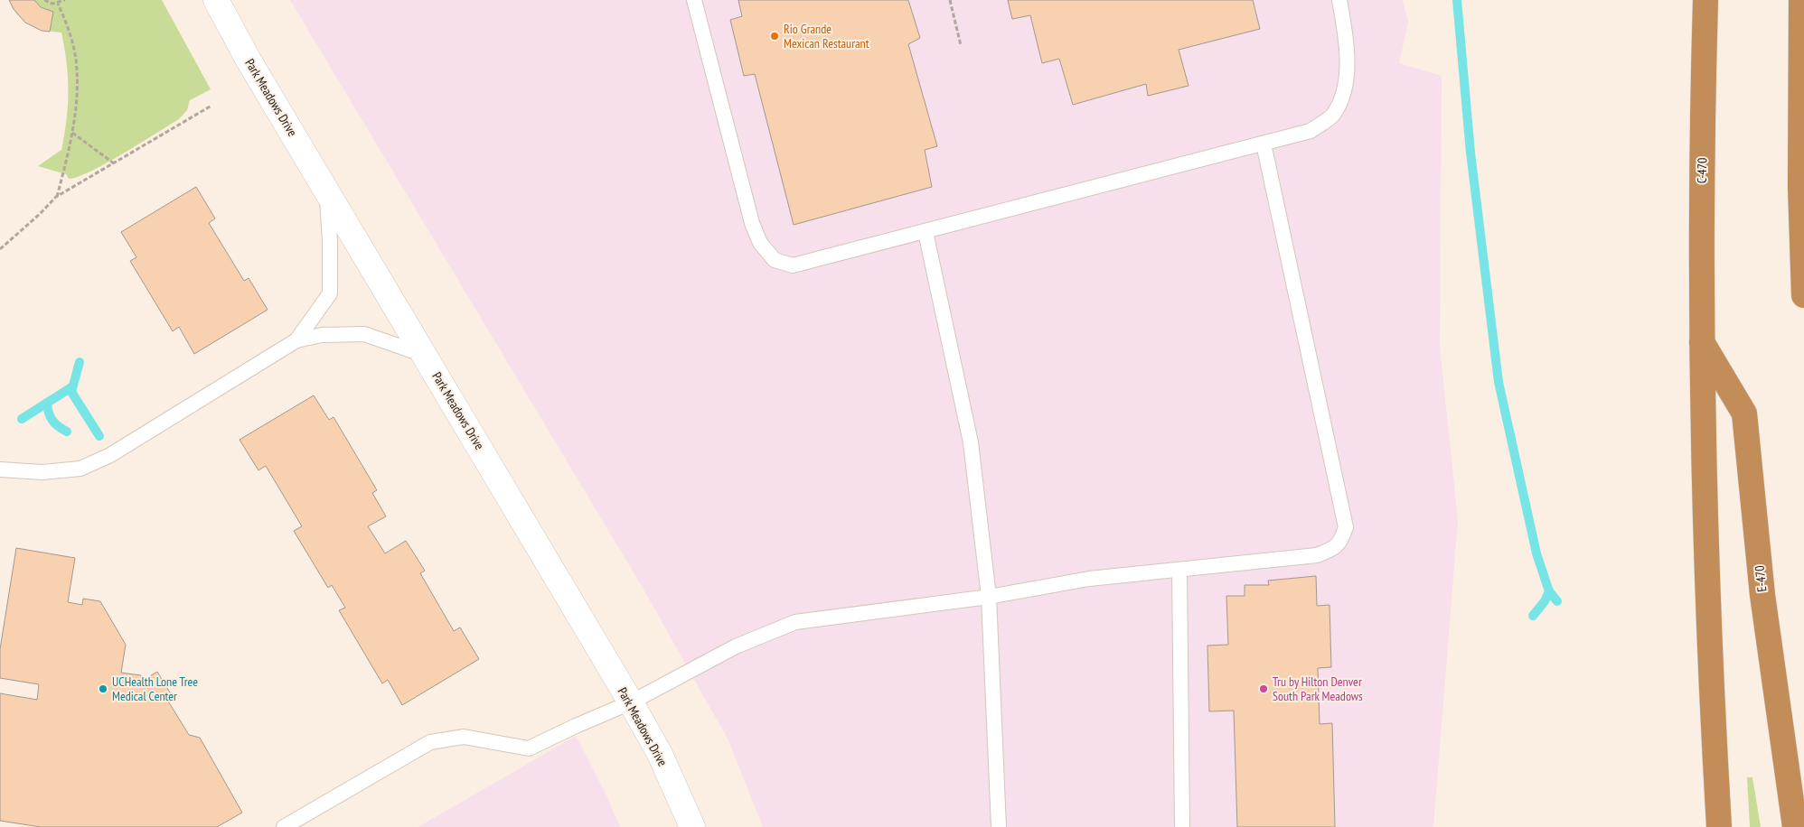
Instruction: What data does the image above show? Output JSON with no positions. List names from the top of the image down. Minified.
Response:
{"streets":{"highway":["C-470","E-470"],"main road":["Park Meadows Drive"]},"crossings":[["C-470","E-470"]],"places":["Rio Grande Mexican Restaurant","UCHealth Lone Tree Medical Center","Tru by Hilton Denver South Park Meadows"]}
